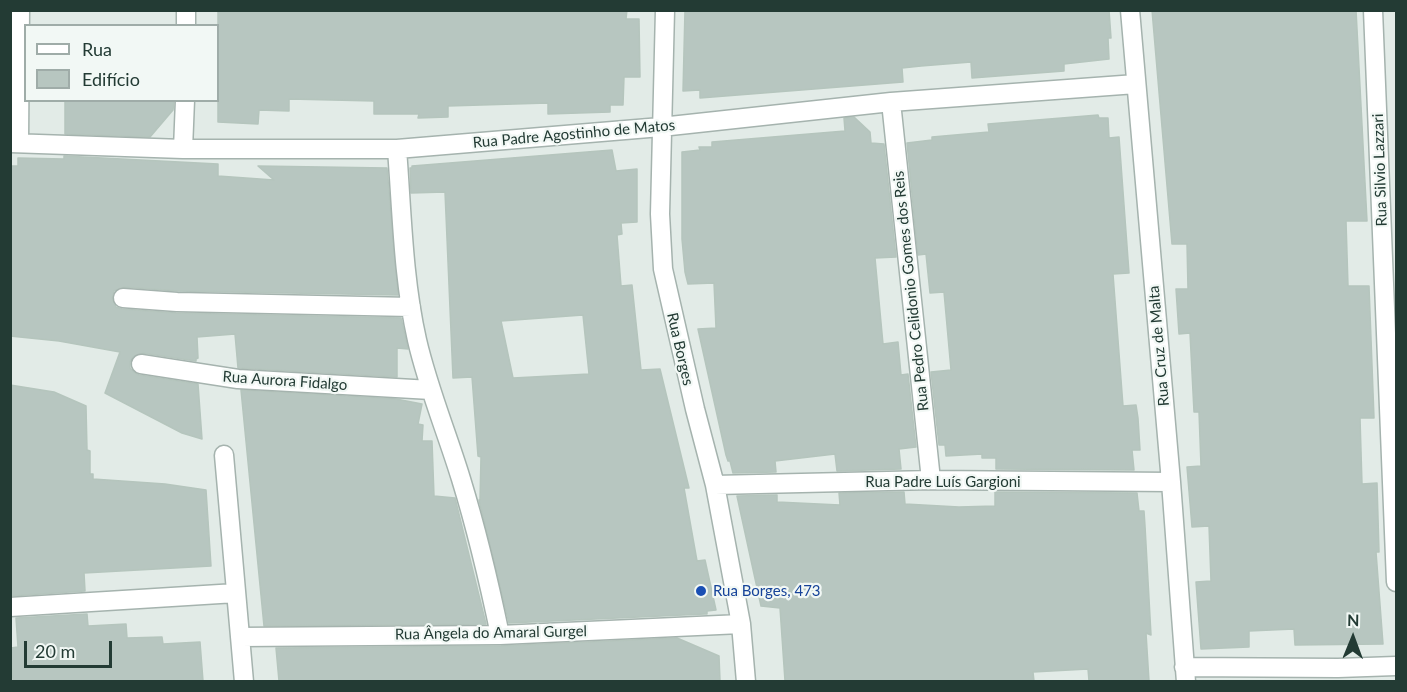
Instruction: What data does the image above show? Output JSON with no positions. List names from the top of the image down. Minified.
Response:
{"streets":{"street":["Rua Padre Agostinho de Matos","Rua Silvio Lazzari","Rua Pedro Celidonio Gomes dos Reis","Rua Cruz de Malta","Rua Borges","Rua Aurora Fidalgo","Rua Padre Luís Gargioni","Rua Ângela do Amaral Gurgel"]},"crossings":[["Rua Padre Agostinho de Matos","Rua Pedro Celidonio Gomes dos Reis"],["Rua Padre Agostinho de Matos","Rua Cruz de Malta"],["Rua Padre Agostinho de Matos","Rua Borges"],["Rua Pedro Celidonio Gomes dos Reis","Rua Padre Luís Gargioni"],["Rua Cruz de Malta","Rua Padre Luís Gargioni"],["Rua Borges","Rua Padre Luís Gargioni"],["Rua Borges","Rua Ângela do Amaral Gurgel"]],"places":["Rua Borges, 473"],"legend":["Rua","Edifício"],"scale_bar":"20 m","north":"top"}
